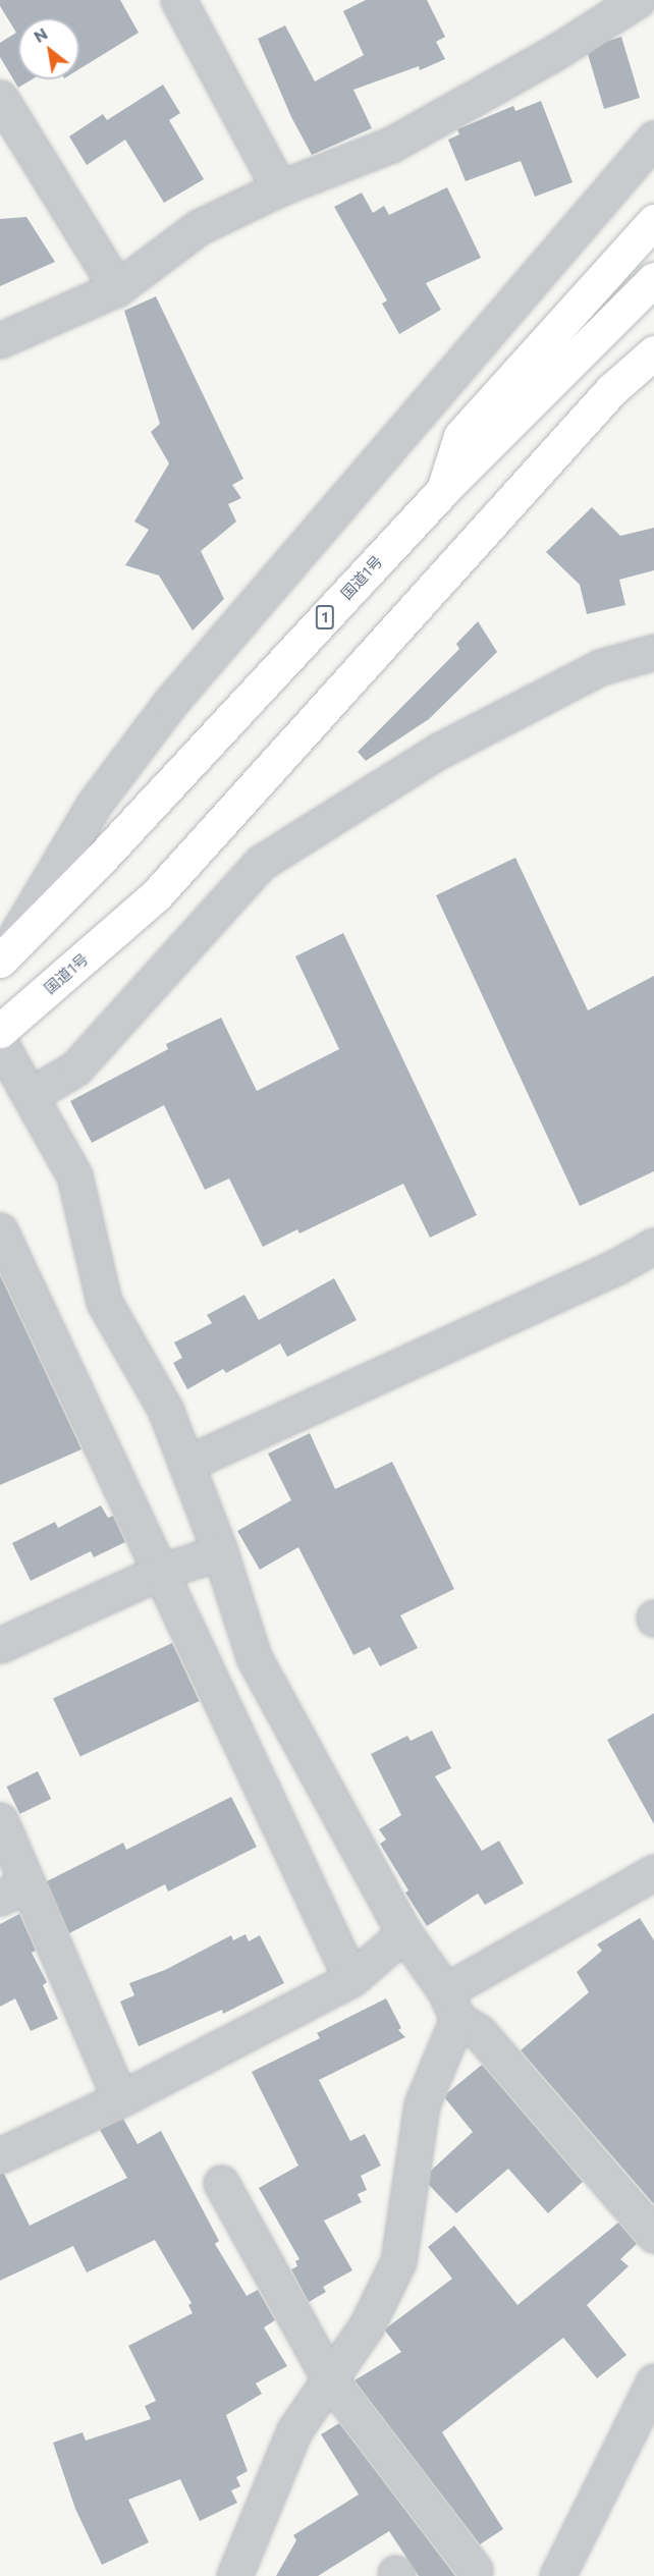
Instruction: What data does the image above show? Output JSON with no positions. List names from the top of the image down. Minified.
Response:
{"streets":{"highway":["国道1号","1"]},"crossings":[["国道1号","1"]],"north":"top left"}
